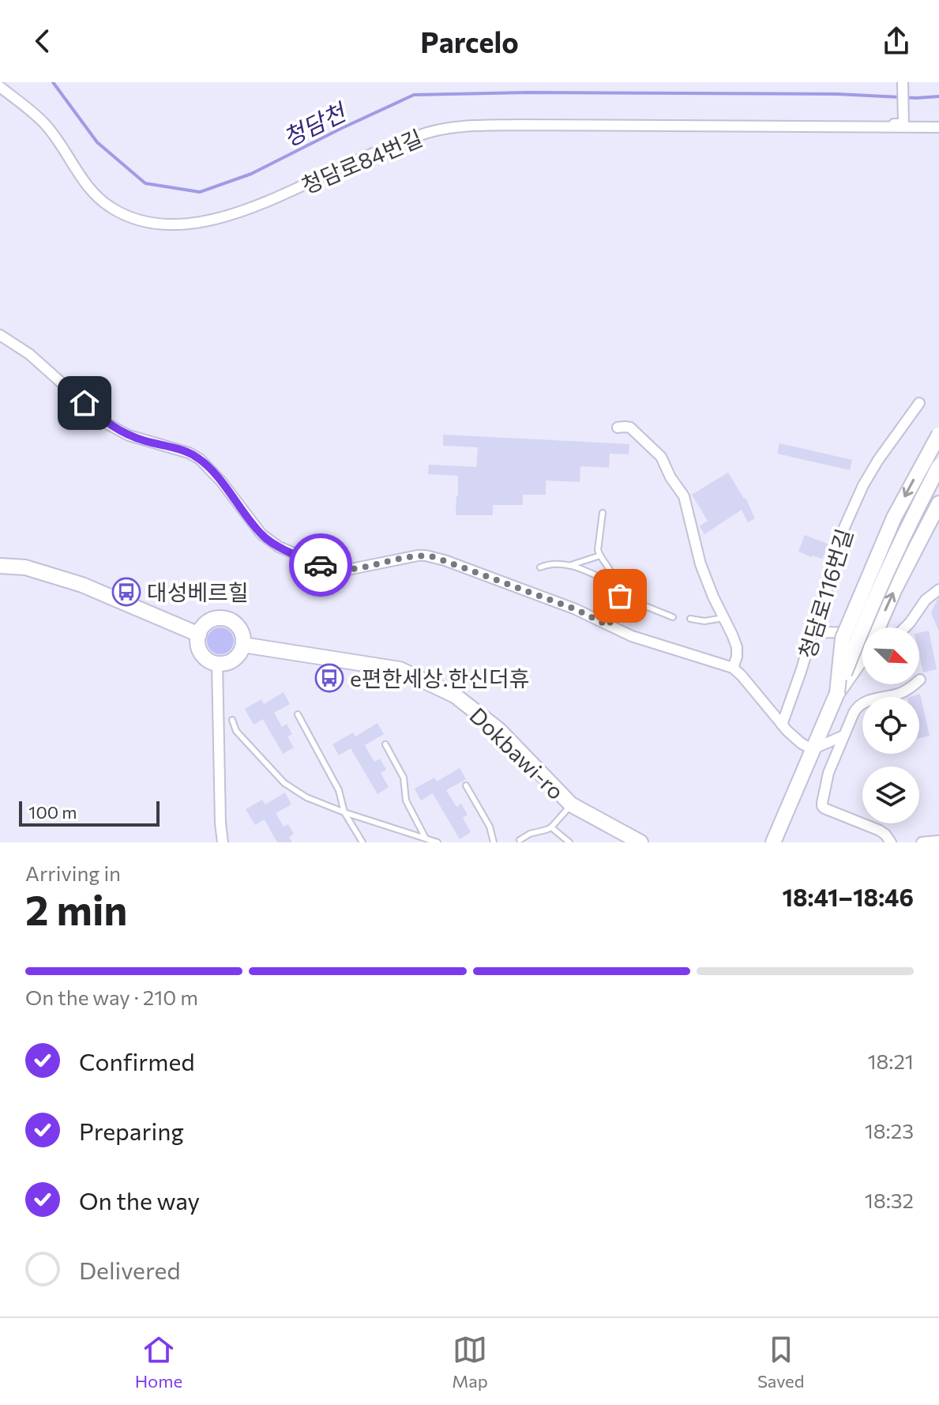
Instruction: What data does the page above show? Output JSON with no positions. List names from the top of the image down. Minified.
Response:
{"streets":{"main road":["Dokbawi-ro"],"street":["청담로84번길","청담로116번길"]},"water":["청담천"],"places":{"bus stop":["대성베르힐","e편한세상.한신더휴"]},"scale_bar":"100 m","north":"bottom right","page":{"header":"Parcelo","scale":"100 m","heading":["2 min","Arriving in","18:41–18:46"],"bar":"On the way · 210 m","list":[["Confirmed","18:21"],["Preparing","18:23"],["On the way","18:32"],"Delivered"],"tabs":["Home","Map","Saved"]}}
